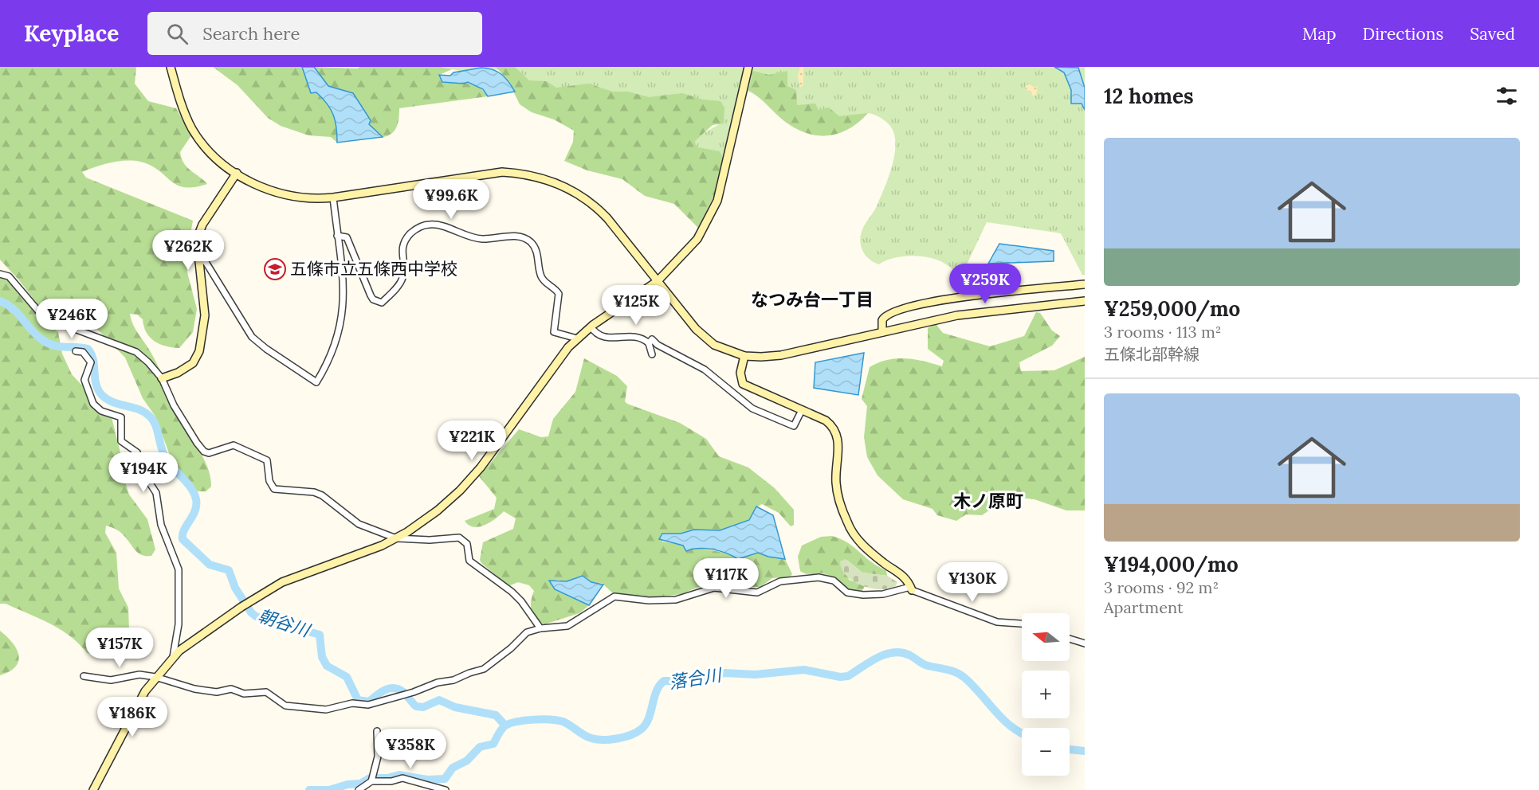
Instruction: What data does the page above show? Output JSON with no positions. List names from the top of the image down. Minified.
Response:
{"districts":["なつみ台一丁目","木ノ原町"],"water":["朝谷川","落合川"],"places":{"school or university":["五條市立五條西中学校"]},"north":"left","page":{"header":"Keyplace","search":"Search here","nav":["Map","Directions","Saved"],"heading":"12 homes","list":[{"name":"¥259,000/mo","note":"3 rooms · 113 m² · 五條北部幹線"},{"name":"¥194,000/mo","note":"3 rooms · 92 m² · Apartment"}],"price":["¥99.6K","¥262K","¥259K","¥125K","¥246K","¥221K","¥194K","¥117K","¥130K","¥157K","¥186K","¥358K"],"map_buttons":["+","−"]}}
